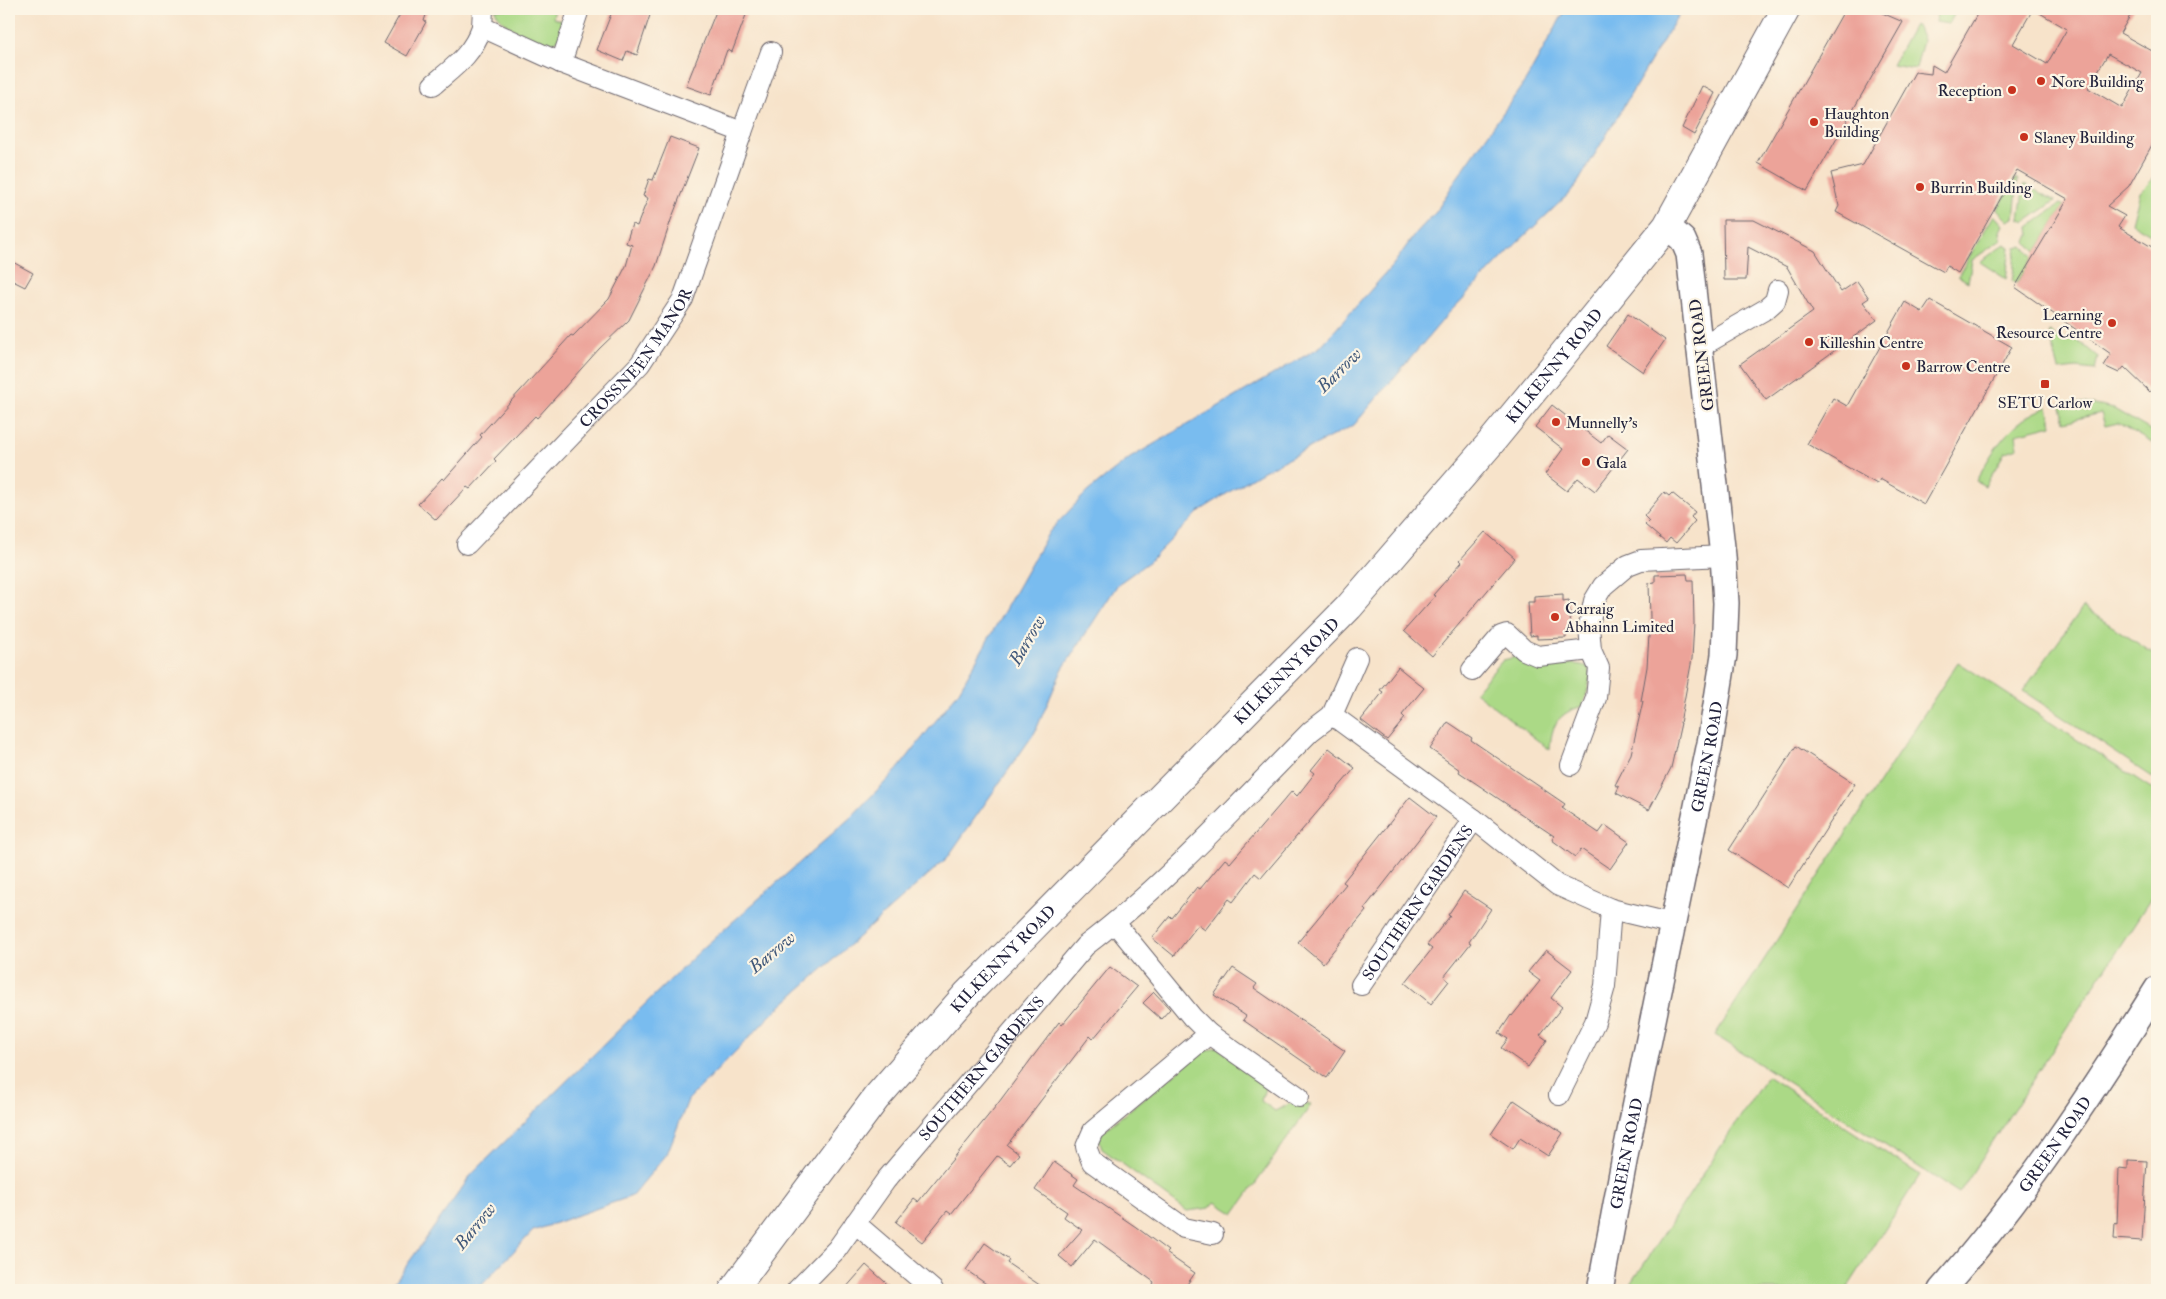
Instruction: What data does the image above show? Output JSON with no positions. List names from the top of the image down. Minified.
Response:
{"streets":{"main road":["KILKENNY ROAD"],"street":["GREEN ROAD","CROSSNEEN MANOR","SOUTHERN GARDENS"]},"crossings":[["GREEN ROAD","KILKENNY ROAD"],["GREEN ROAD","SOUTHERN GARDENS"]],"water":["Barrow"],"places":{"other":["Nore Building","Reception","Haughton Building","Slaney Building","Burrin Building","Learning Resource Centre","Killeshin Centre","Barrow Centre","Munnelly's","Gala","Carraig Abhainn Limited"],"transit":["SETU Carlow"]}}
